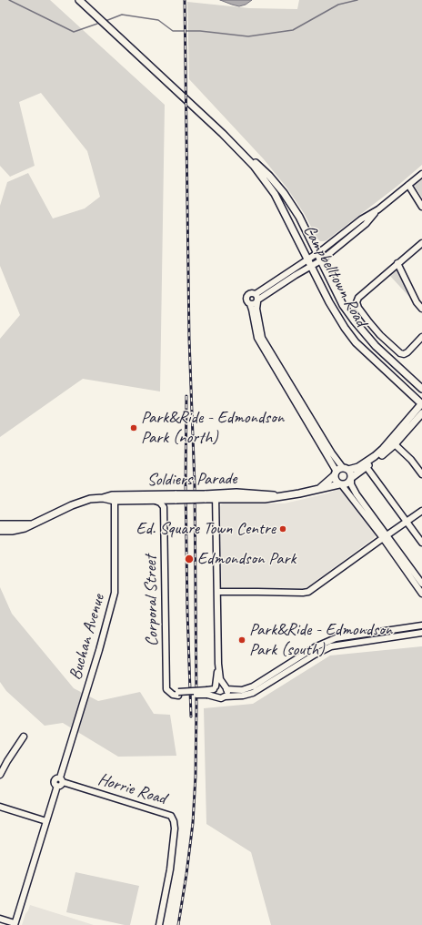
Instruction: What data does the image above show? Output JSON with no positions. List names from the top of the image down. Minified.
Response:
{"streets":{"main road":["Campbelltown Road","Soldiers Parade"],"street":["Corporal Street","Buchan Avenue","Horrie Road"]},"crossings":[["Soldiers Parade","Buchan Avenue"],["Buchan Avenue","Horrie Road"]],"places":["Park&Ride - Edmondson Park (north)","Ed. Square Town Centre","Edmondson Park","Park&Ride - Edmondson Park (south)"]}
